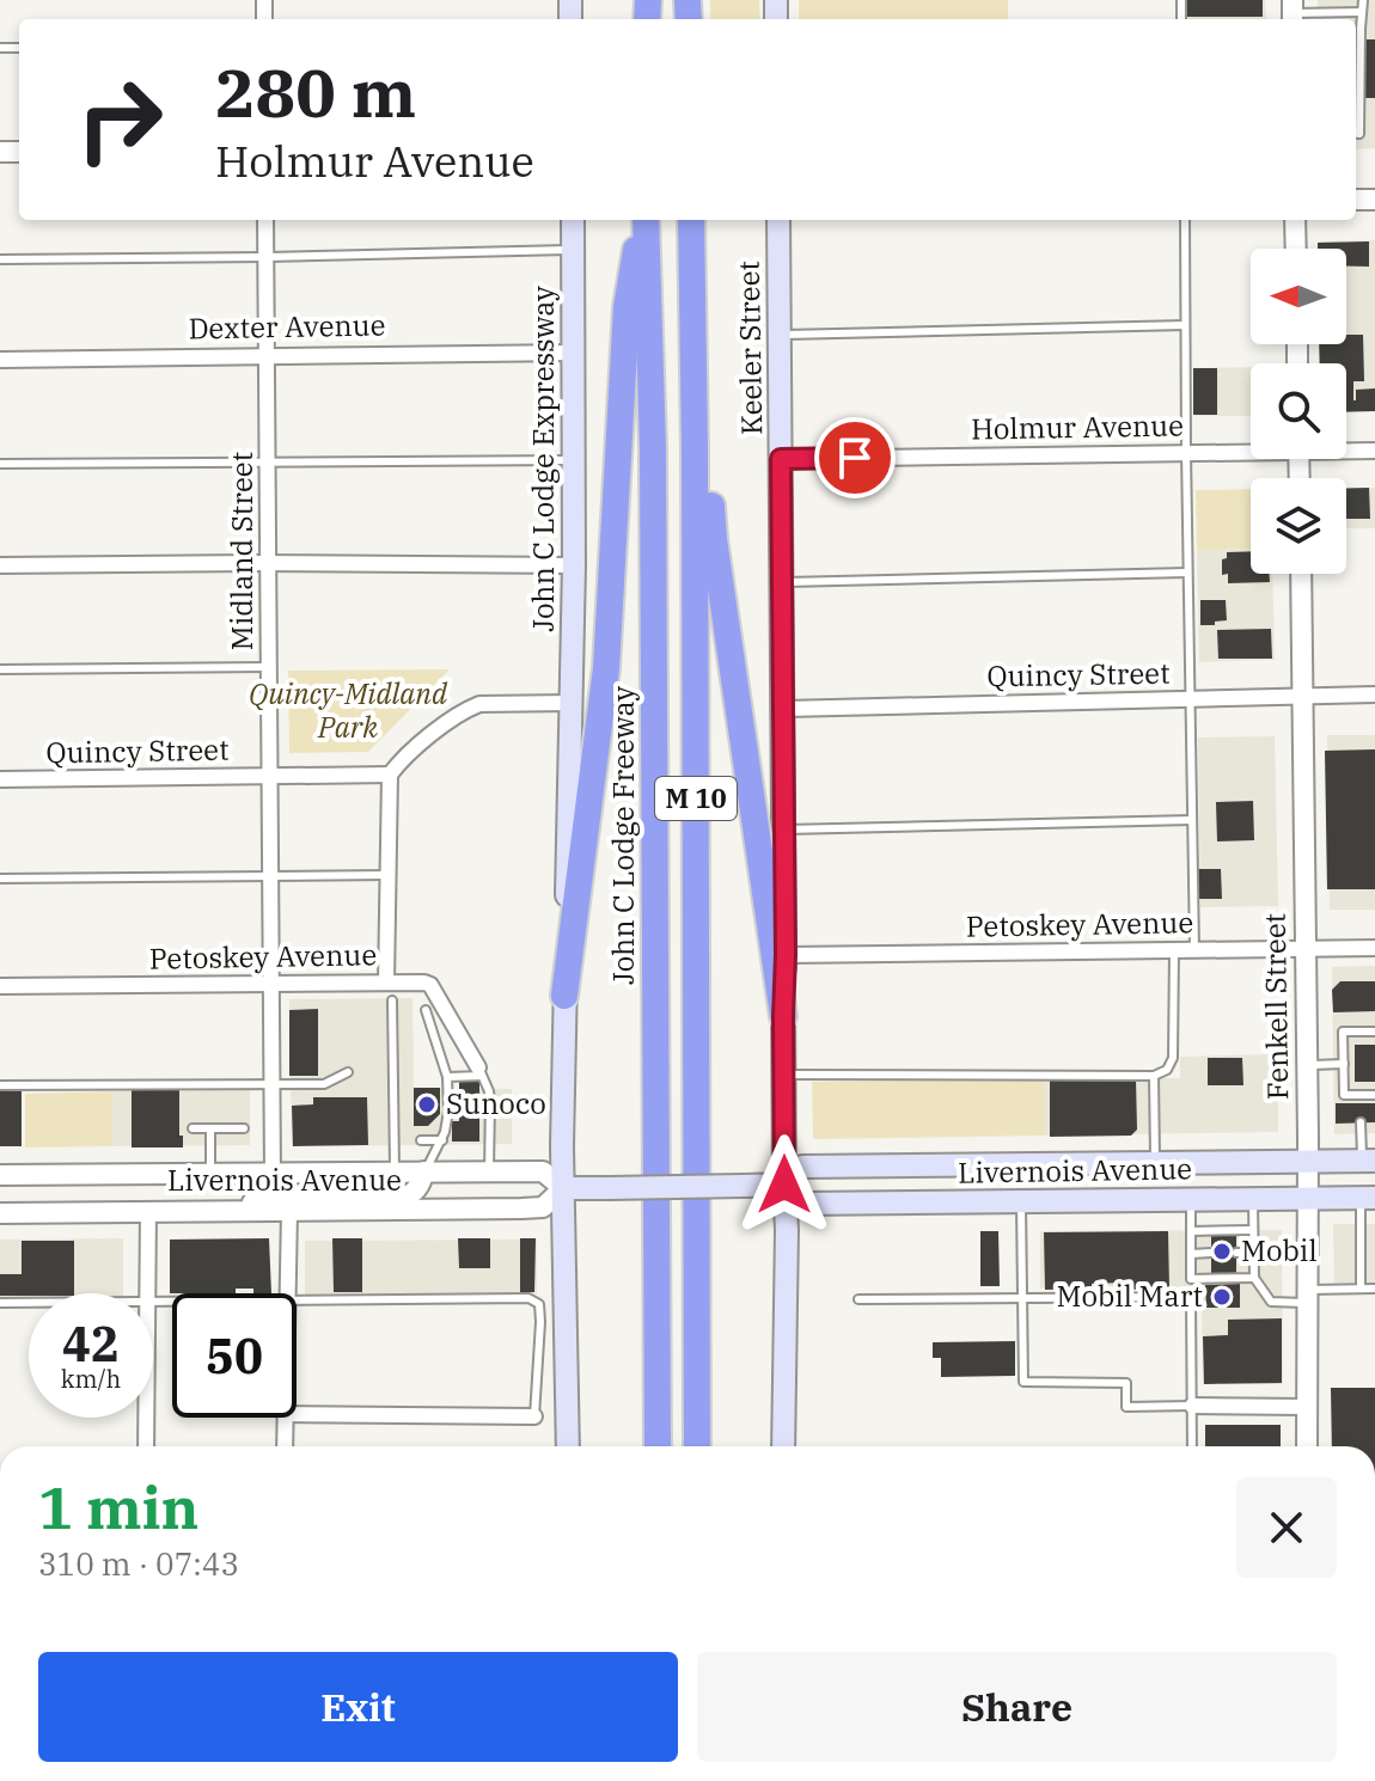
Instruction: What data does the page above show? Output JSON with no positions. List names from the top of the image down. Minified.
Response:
{"streets":{"highway":["M 10","John C Lodge Freeway"],"main road":["Keeler Street","John C Lodge Expressway","Livernois Avenue"],"street":["Dexter Avenue","Holmur Avenue","Midland Street","Quincy Street","Petoskey Avenue","Fenkell Street"]},"crossings":[["Dexter Avenue","John C Lodge Expressway"],["Dexter Avenue","Midland Street"],["Keeler Street","Holmur Avenue"],["Keeler Street","Quincy Street"],["Keeler Street","Petoskey Avenue"],["Keeler Street","Livernois Avenue"],["John C Lodge Expressway","Livernois Avenue"],["Midland Street","Quincy Street"],["Midland Street","Petoskey Avenue"],["Midland Street","Livernois Avenue"],["Quincy Street","Fenkell Street"],["Petoskey Avenue","Fenkell Street"],["Fenkell Street","Livernois Avenue"]],"parks":["Quincy-Midland Park"],"places":["Sunoco","Mobil","Mobil Mart"],"north":"left","page":{"turn":["280 m","Holmur Avenue"],"speed":"42 km/h","limit":"50","heading":["1 min","310 m · 07:43"],"buttons":["Exit","Share"]}}
